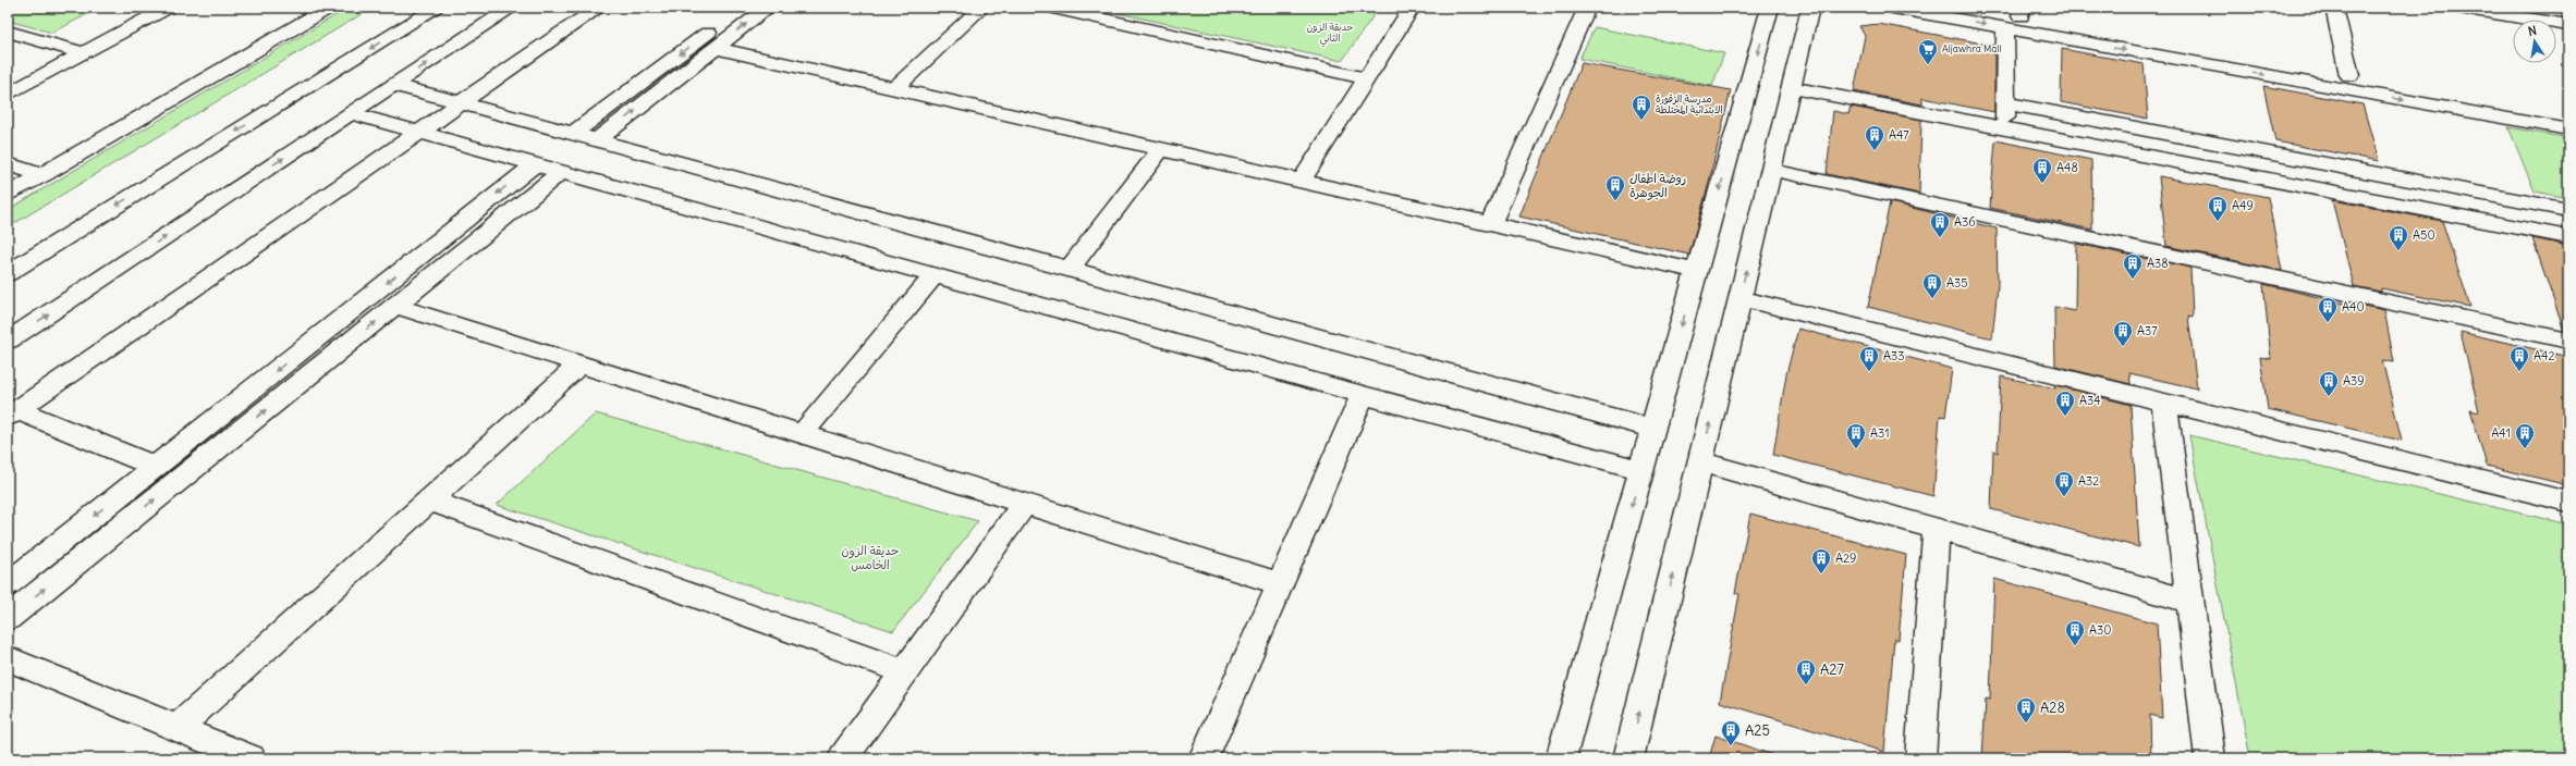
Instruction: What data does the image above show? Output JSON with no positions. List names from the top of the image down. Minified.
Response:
{"parks":["حديقة الزون الثاني","حديقة الزون الخامس"],"places":{"supermarket":["Aljawhra Mall"],"building":["مدرسة الزقورة الابتدائية المختلطة","A47","A48","روضة اطفال الجوهرة","A49","A36","A50","A38","A35","A40","A37","A33","A42","A39","A34","A31","A41","A32","A29","A30","A27","A28","A25"]},"north":"top"}
